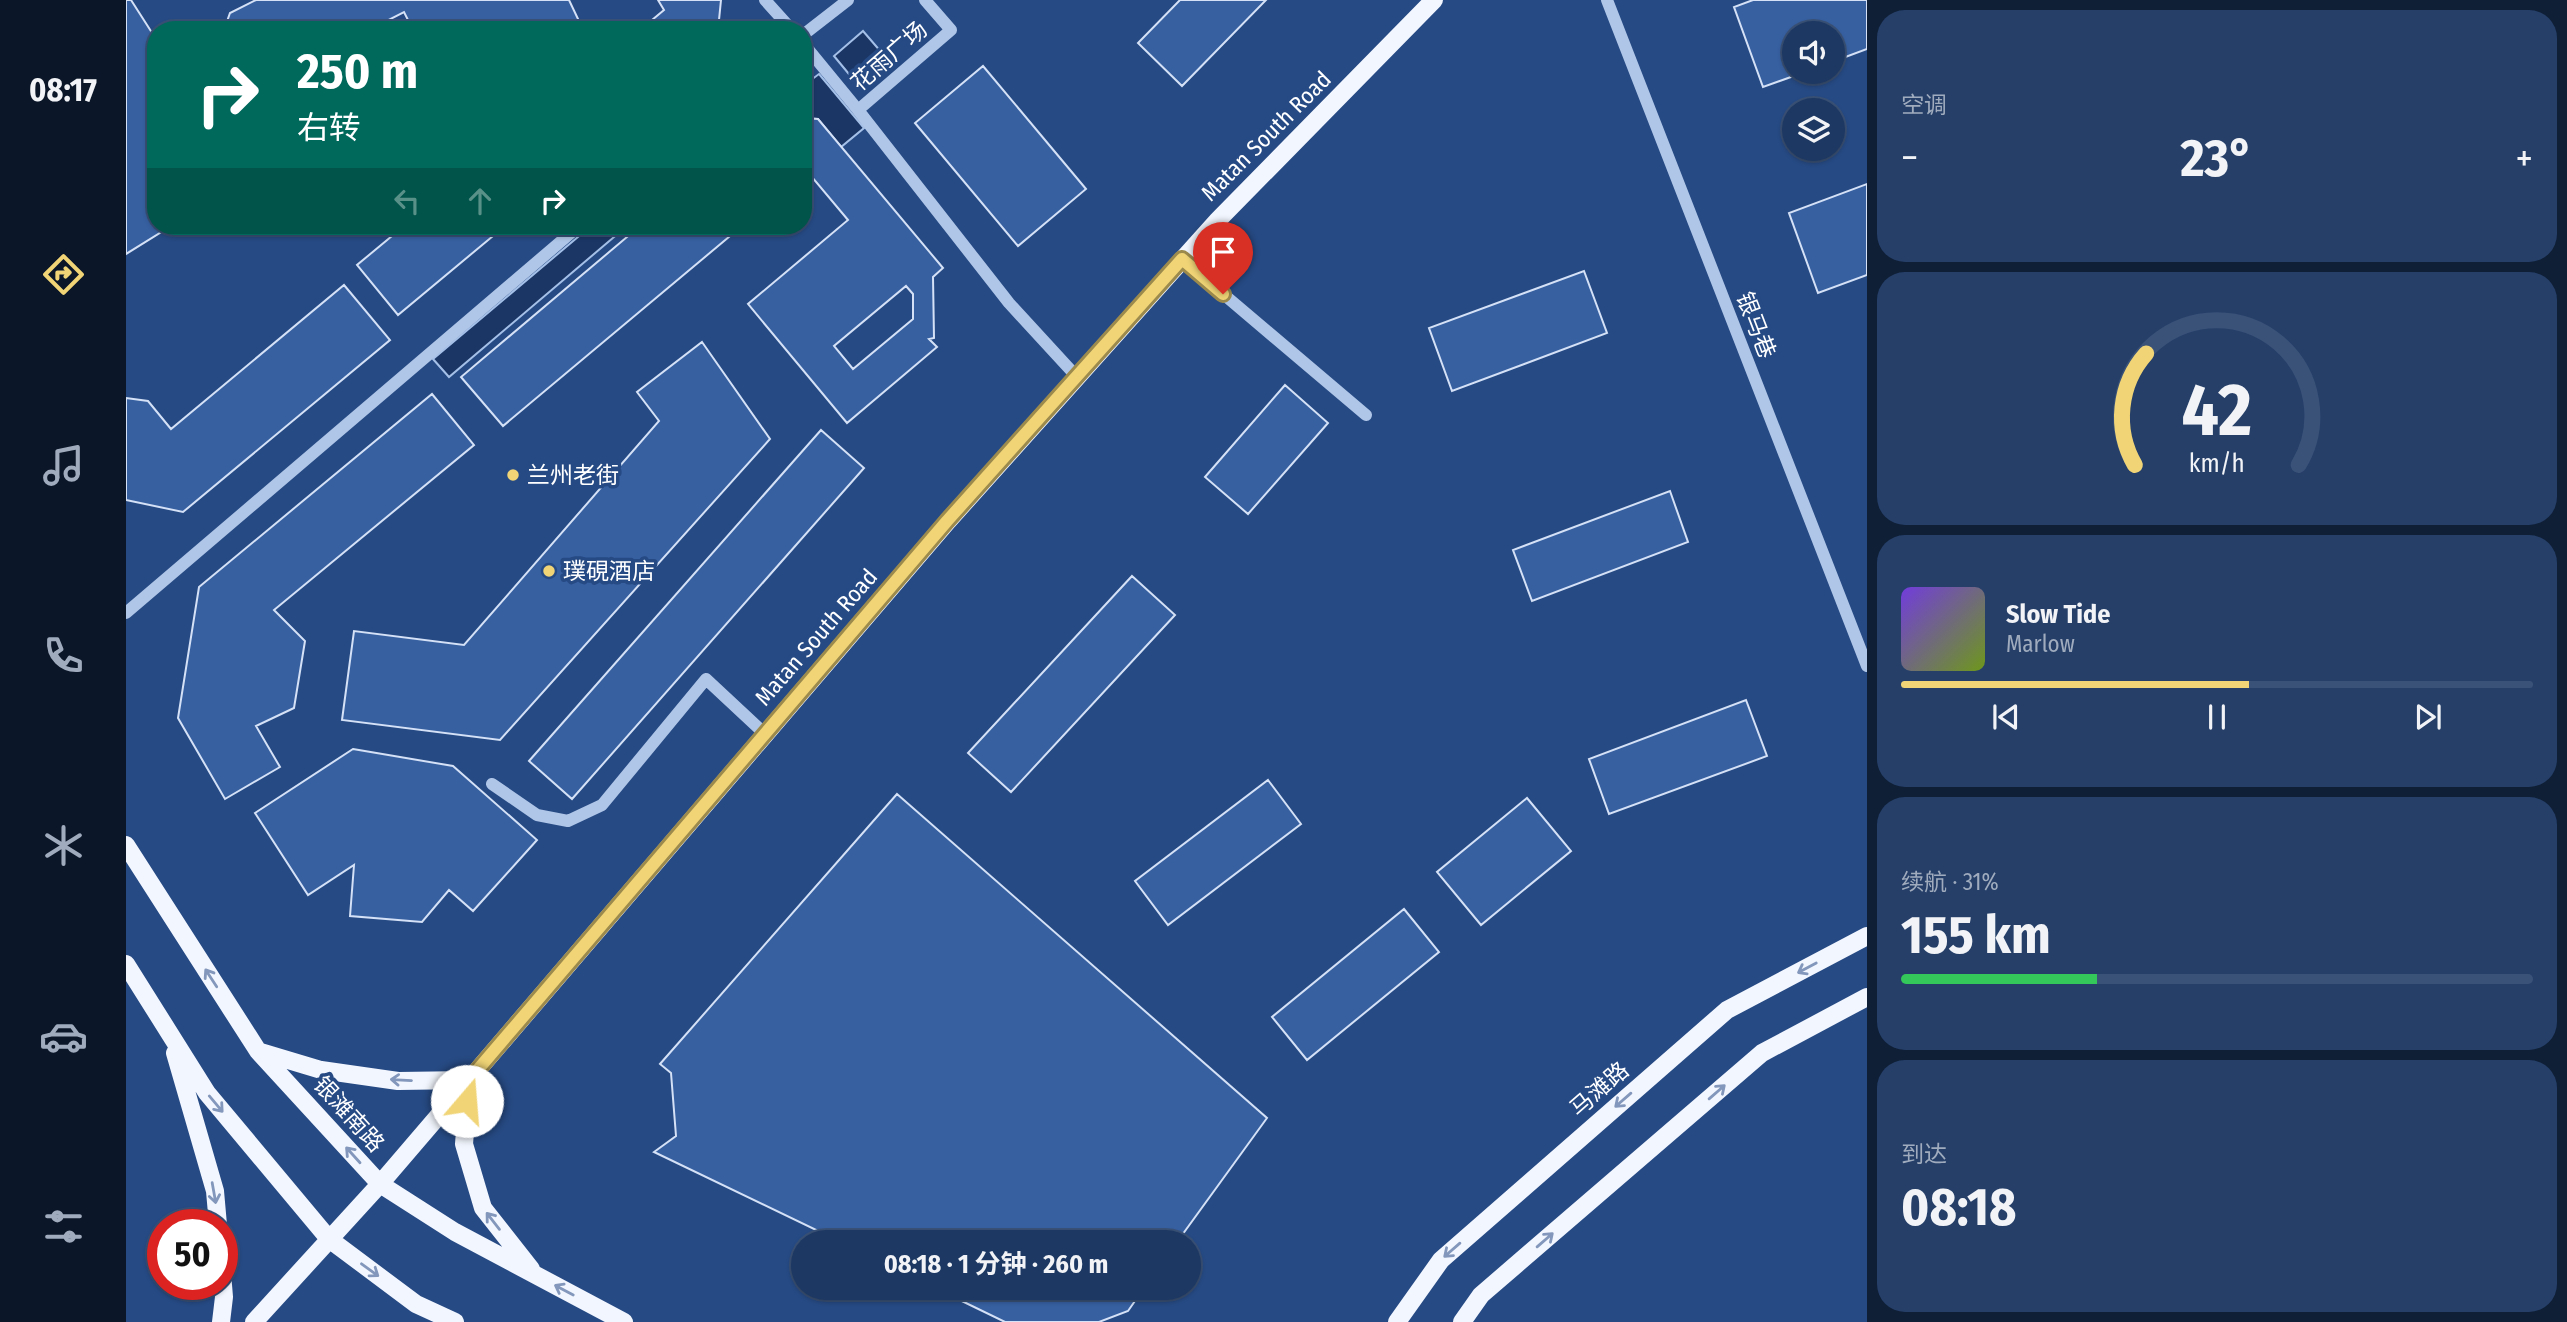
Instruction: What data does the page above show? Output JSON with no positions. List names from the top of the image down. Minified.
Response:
{"streets":{"main road":["Matan South Road","马滩路","银滩南路"],"street":["花雨广场","银马巷"]},"crossings":[["Matan South Road","银滩南路"]],"places":["兰州老街","璞硯酒店"],"page":{"tabs":"08:17","tile":["空调",["续航 · 31%","155 km"],["到达","08:18"]],"turn":["250 m","右转"],"heat":["−","23°","+"],"song":["Slow Tide","Marlow"],"limit":"50","trip":"08:18 · 1 分钟 · 260 m","gauge":["42","km/h"]}}
